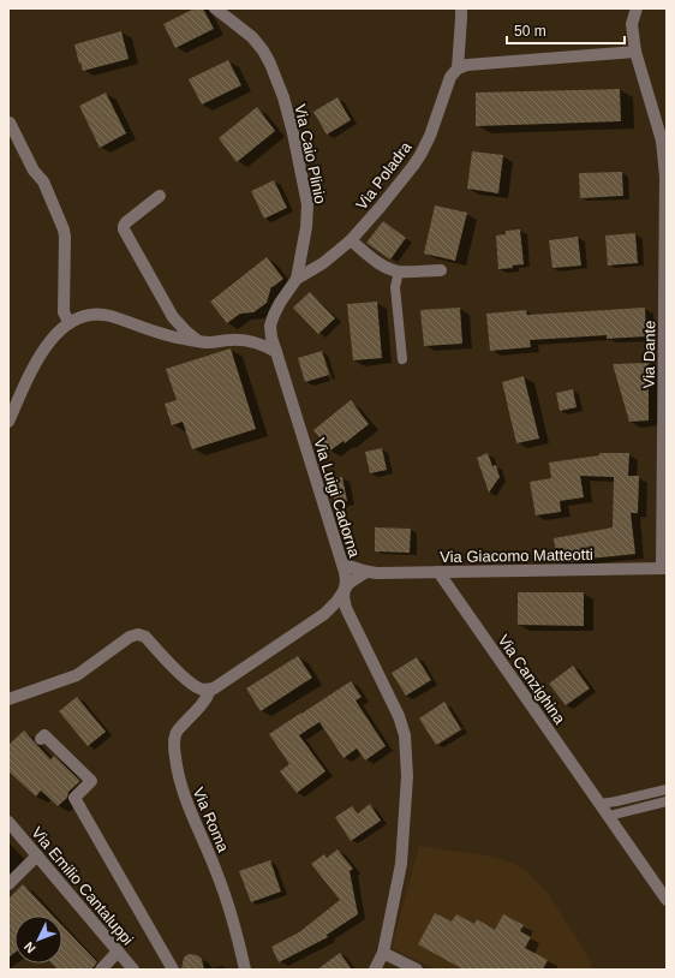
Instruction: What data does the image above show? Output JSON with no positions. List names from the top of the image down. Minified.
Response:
{"streets":{"street":["Via Caio Plinio","Via Poladra","Via Dante","Via Luigi Cadorna","Via Giacomo Matteotti","Via Canzighina","Via Roma","Via Emilio Cantaluppi"]},"crossings":[["Via Caio Plinio","Via Poladra"],["Via Caio Plinio","Via Luigi Cadorna"],["Via Dante","Via Giacomo Matteotti"],["Via Luigi Cadorna","Via Giacomo Matteotti"],["Via Giacomo Matteotti","Via Canzighina"]],"scale_bar":"50 m","north":"bottom left"}
